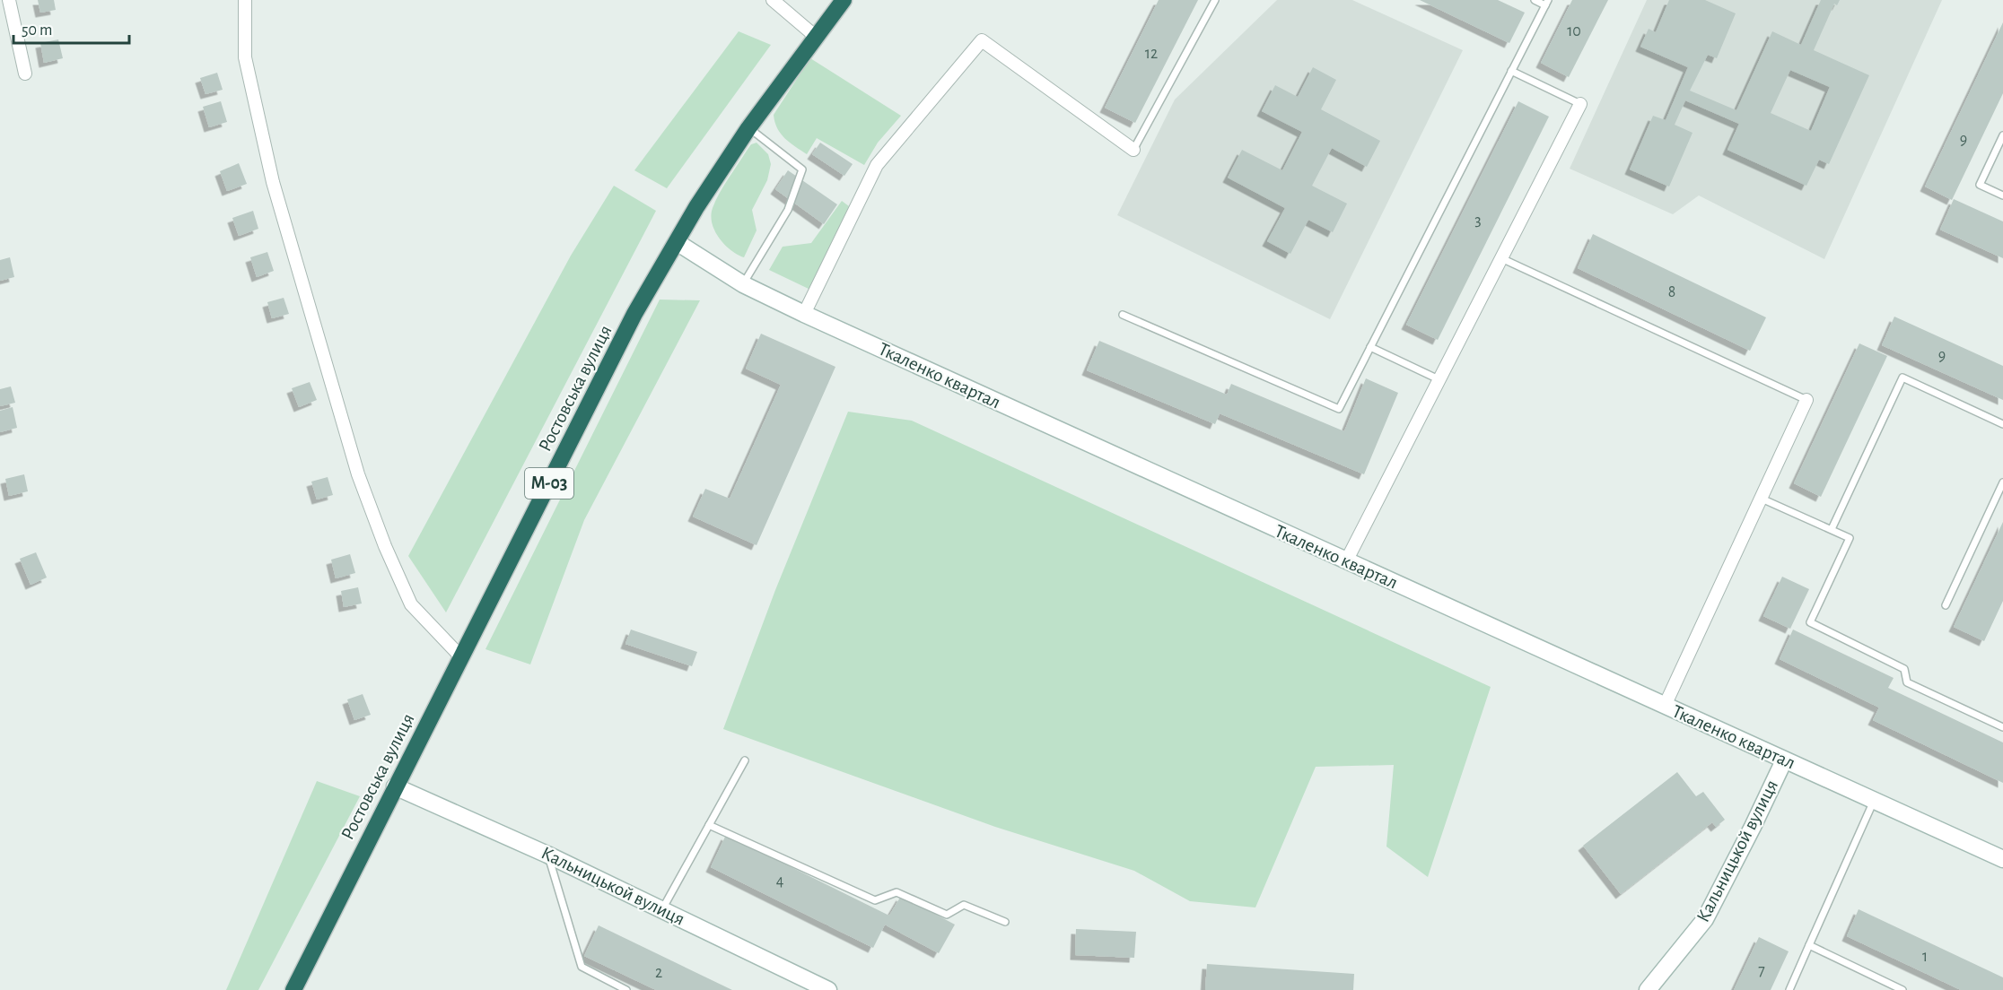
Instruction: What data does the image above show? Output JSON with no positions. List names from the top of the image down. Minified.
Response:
{"streets":{"highway":["Ростовська вулиця","М-03"],"street":["Ткаленко квартал","Кальницькой вулиця"]},"crossings":[["Ткаленко квартал","Ростовська вулиця"],["Ткаленко квартал","Кальницькой вулиця"],["Ростовська вулиця","Кальницькой вулиця"]],"house_numbers":["10","12","9","3","8","9","4","1","7","2"],"scale_bar":"50 m"}
